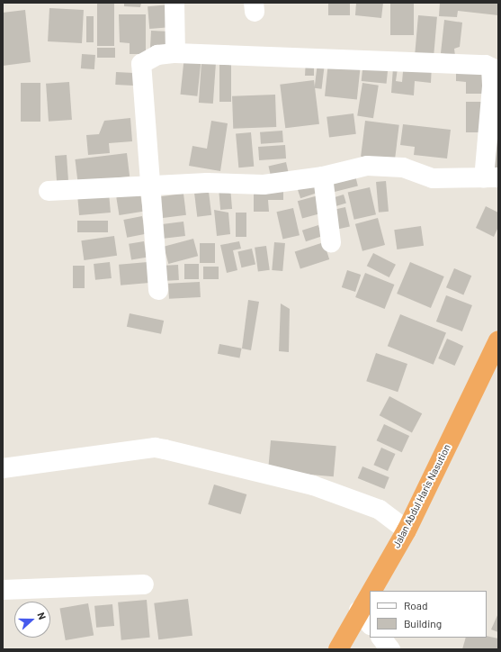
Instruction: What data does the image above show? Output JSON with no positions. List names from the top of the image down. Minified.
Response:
{"streets":{"highway":["Jalan Abdul Haris Nasution"]},"legend":["Road","Building"],"north":"right"}
